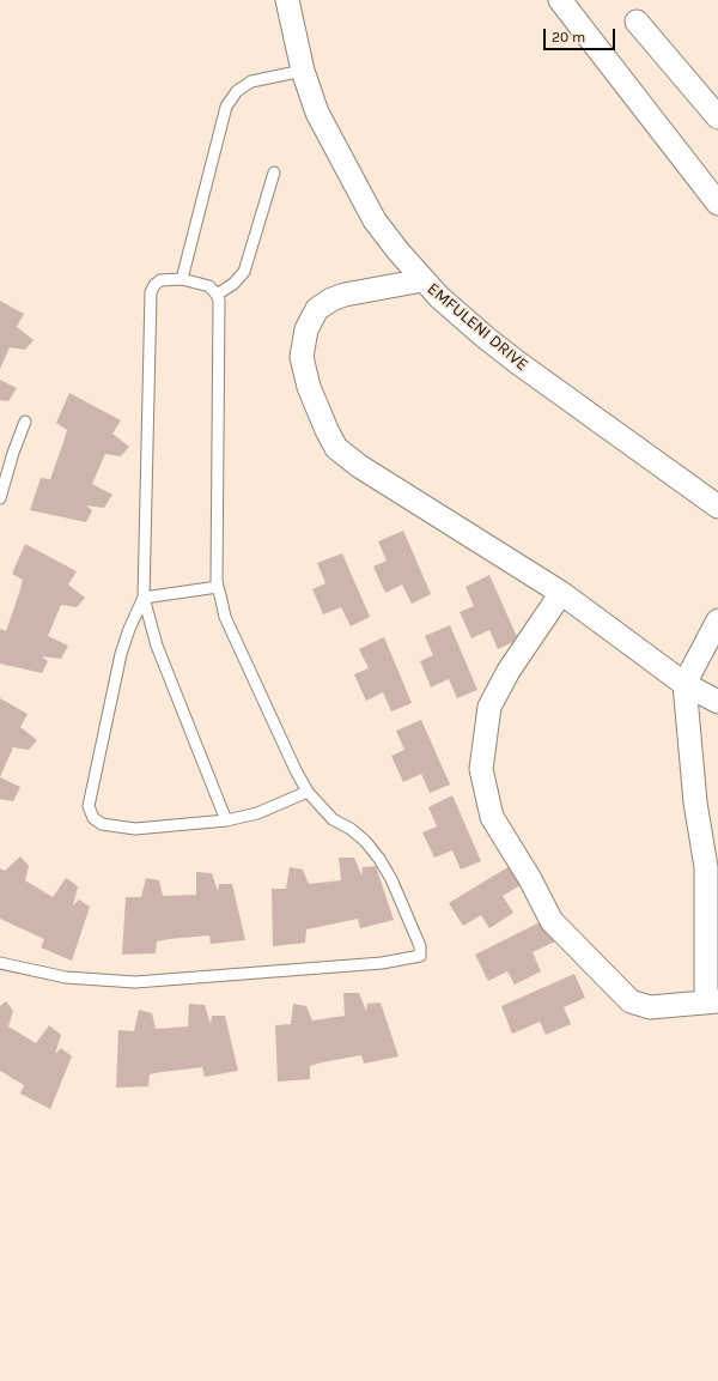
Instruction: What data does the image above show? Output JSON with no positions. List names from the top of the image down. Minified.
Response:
{"streets":{"street":["EMFULENI DRIVE"]},"scale_bar":"20 m"}
